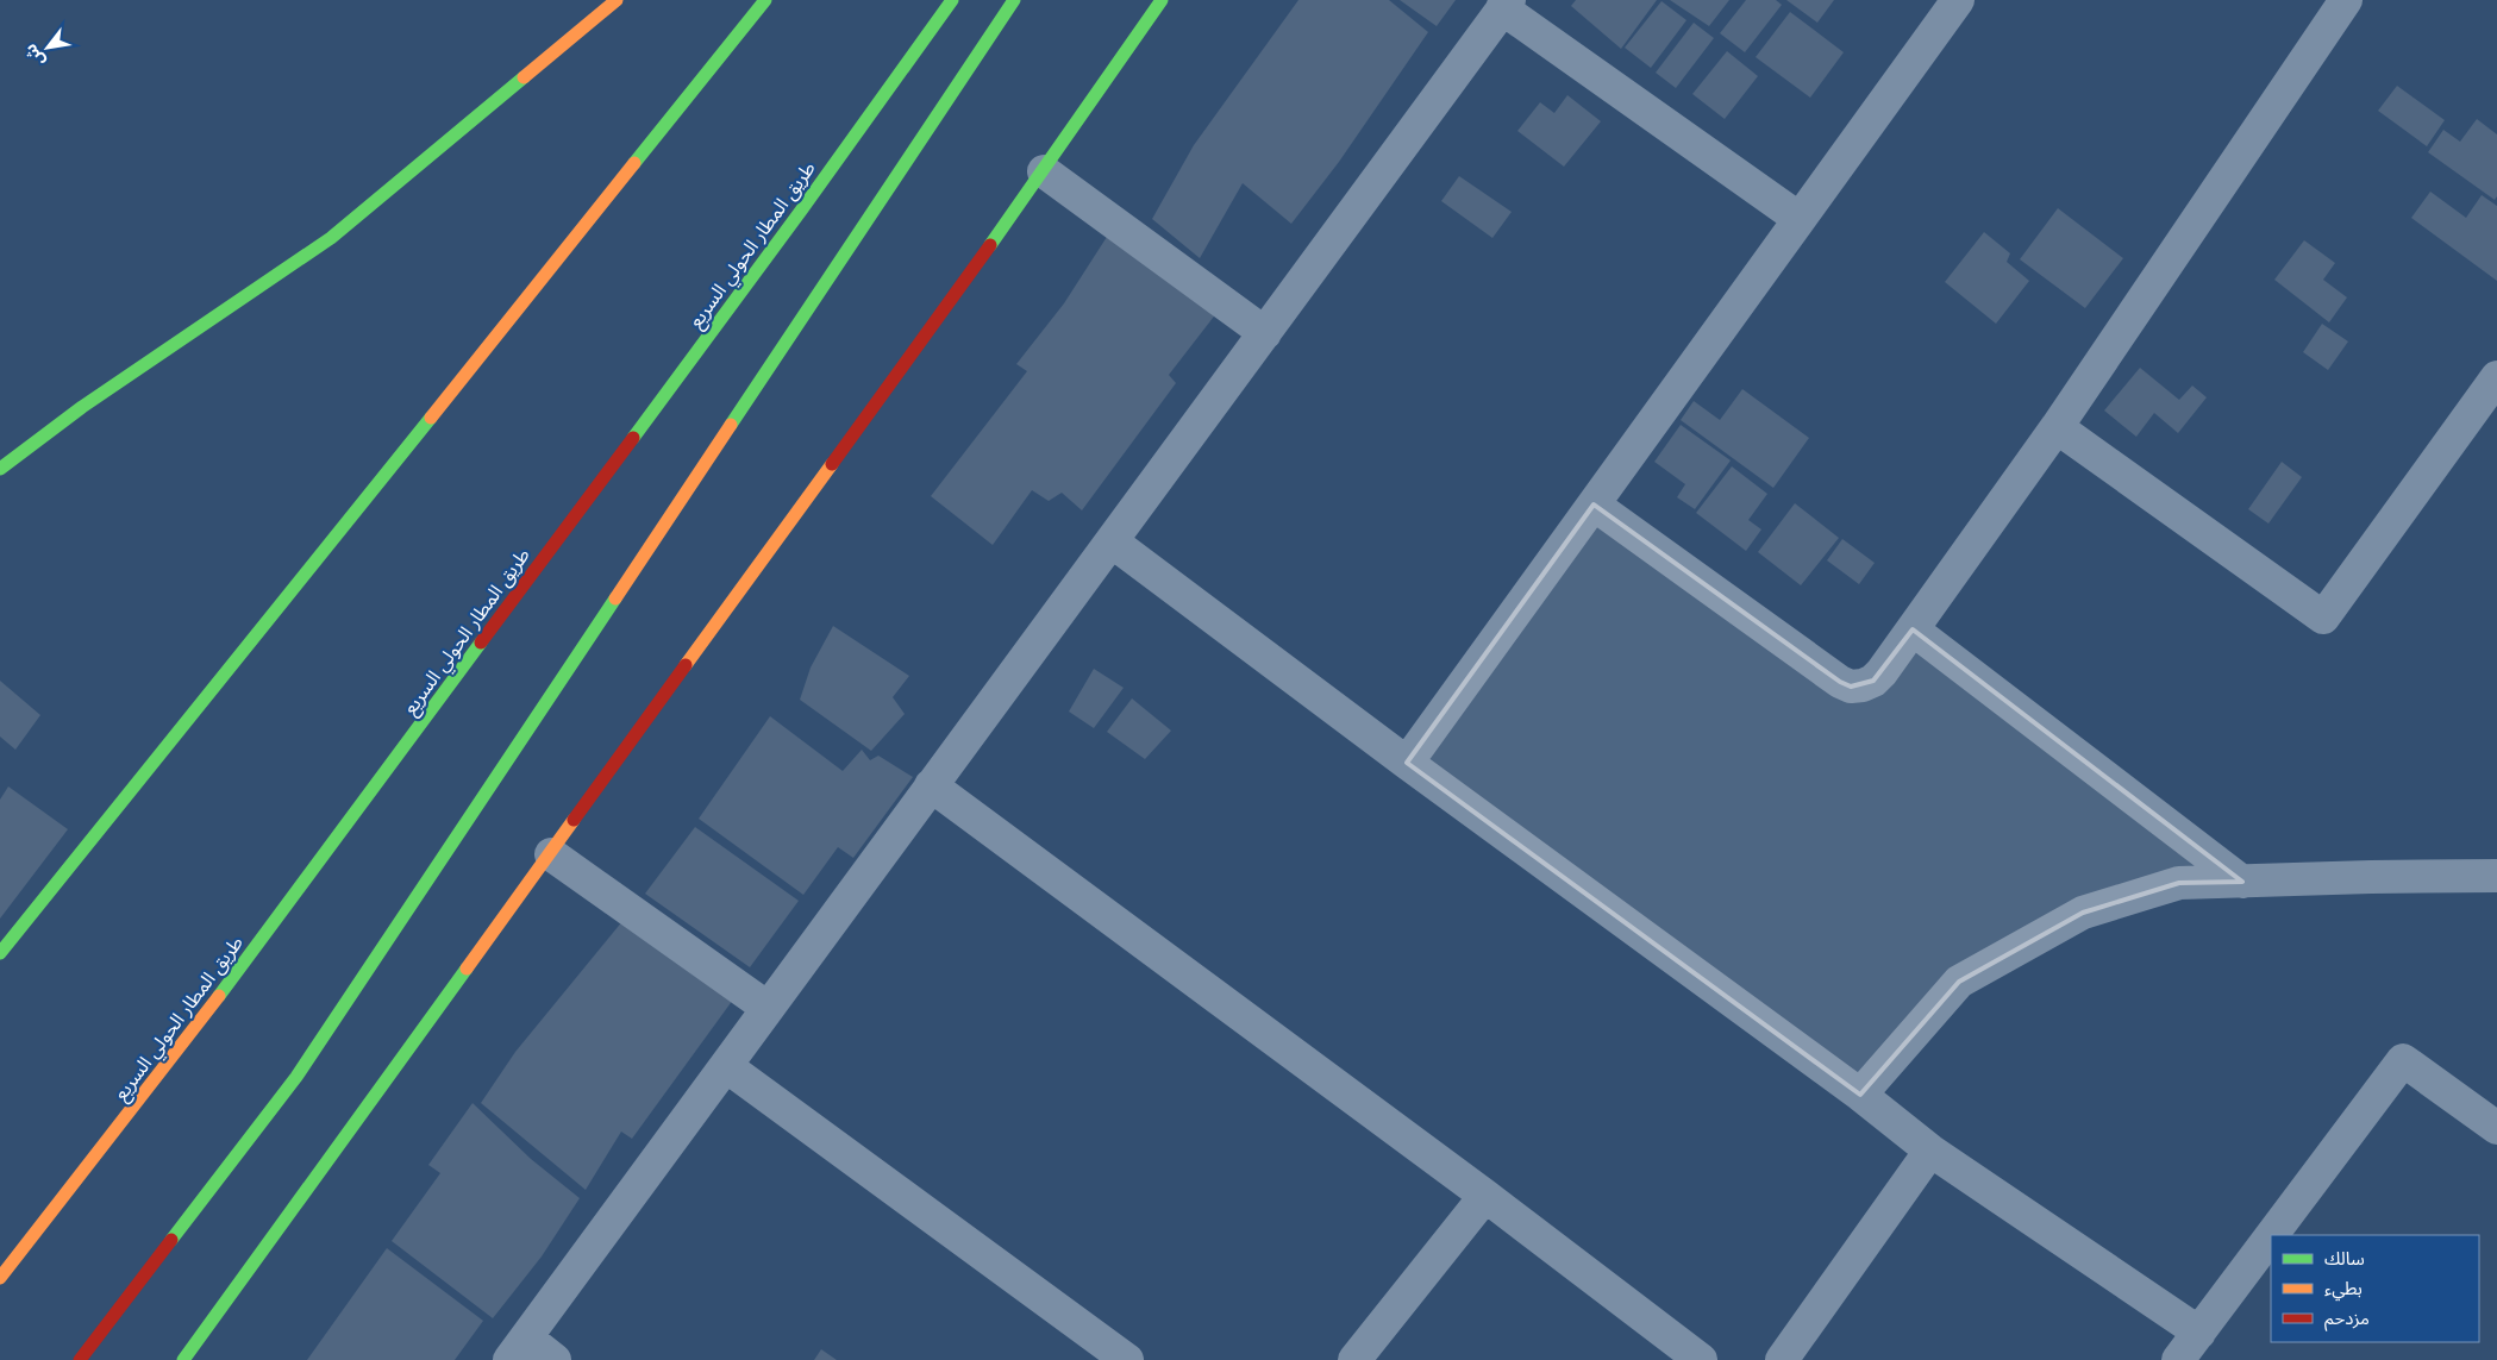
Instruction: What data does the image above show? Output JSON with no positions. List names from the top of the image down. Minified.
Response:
{"streets":{"main road":["طريق المطار الحولي السريع"]},"legend":["سالك","بطيء","مزدحم"],"north":"bottom left"}
